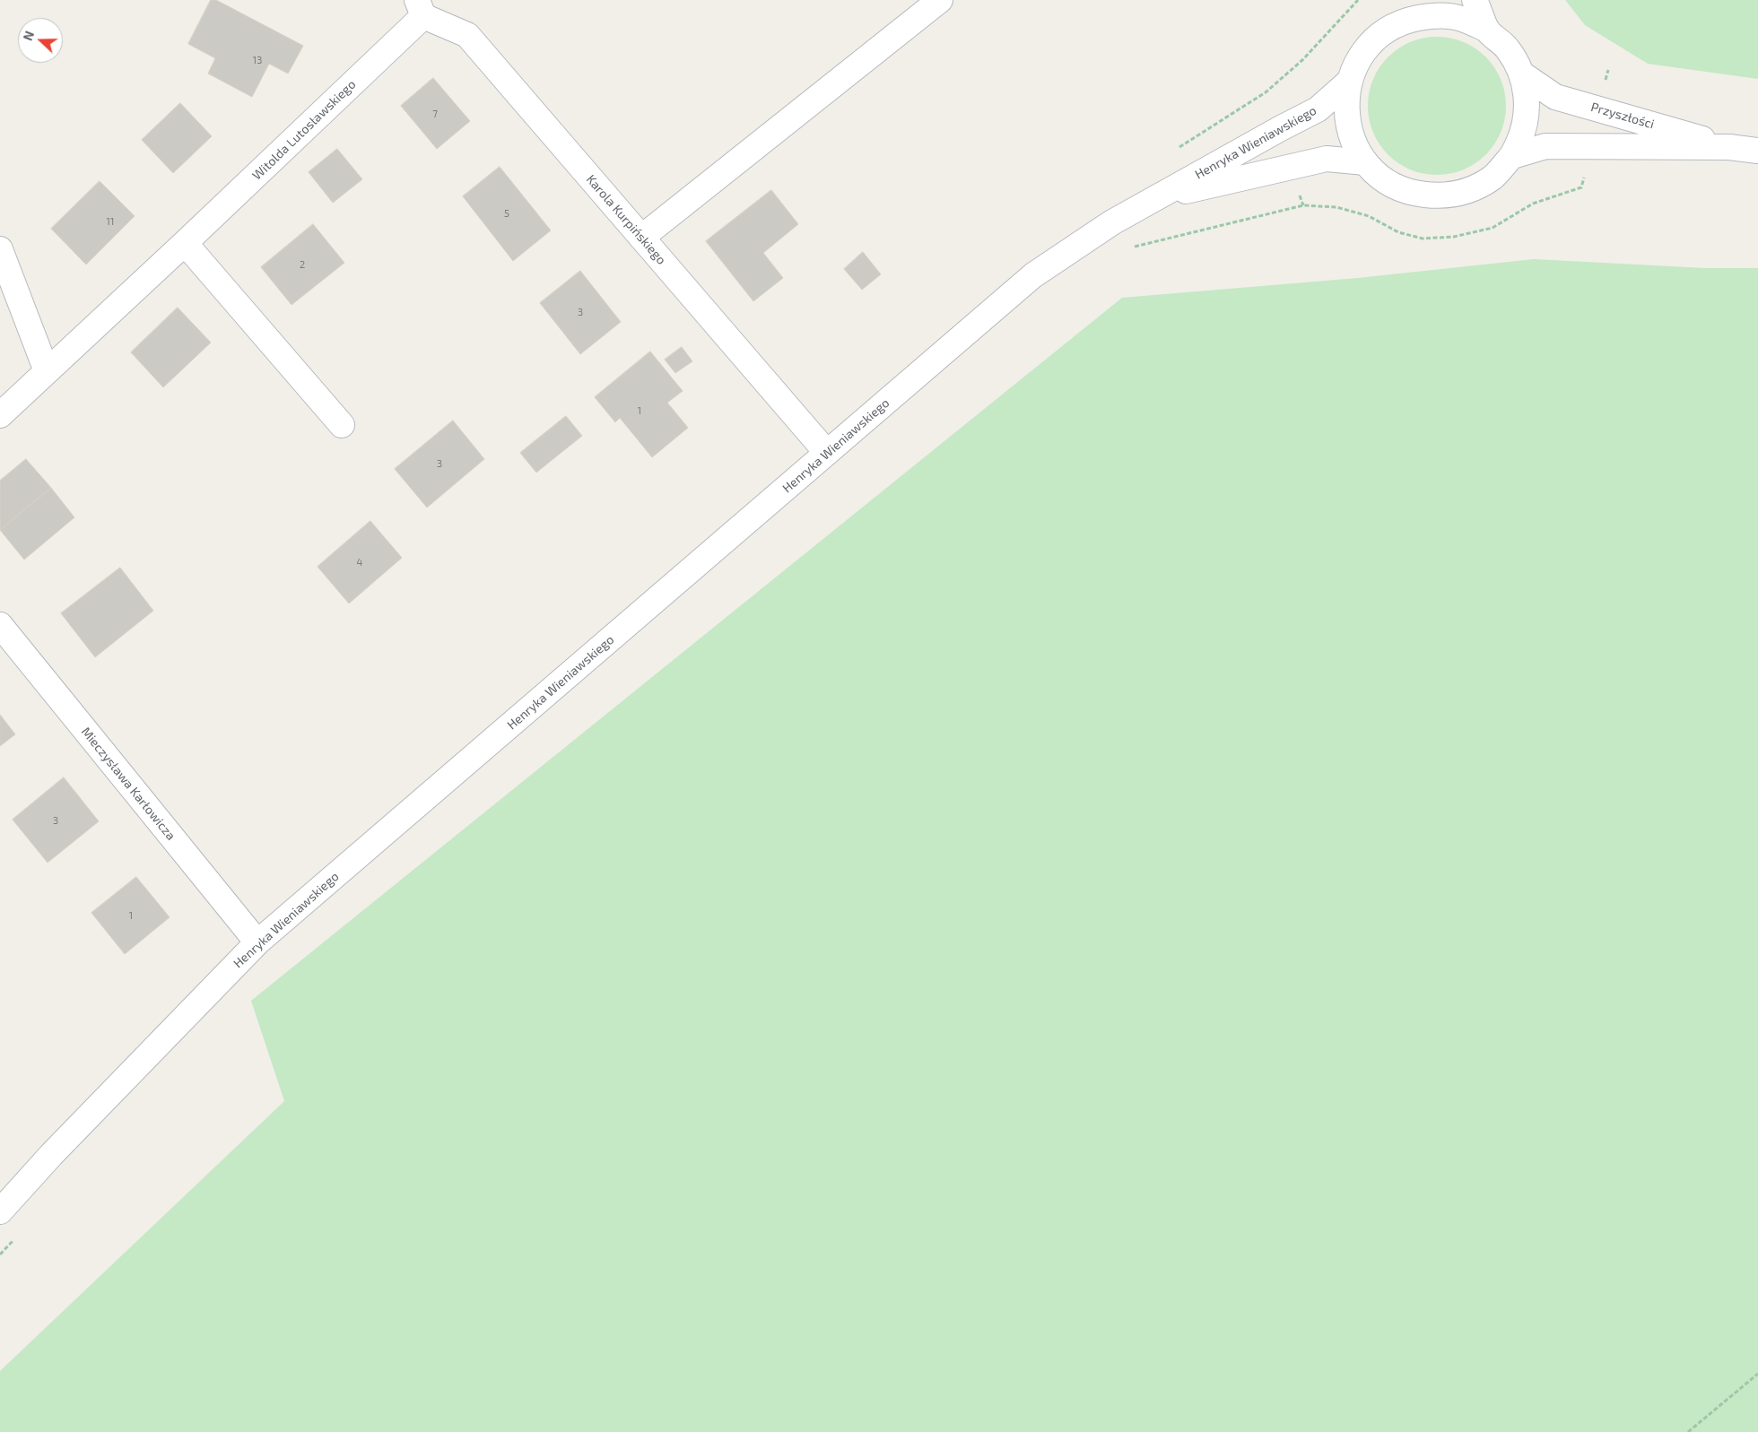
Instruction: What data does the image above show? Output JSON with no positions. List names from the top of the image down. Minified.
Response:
{"streets":{"street":["Przyszłości","Witolda Lutosławskiego","Henryka Wieniawskiego","Karola Kurpińskiego","Mieczysława Karłowicza"]},"crossings":[["Witolda Lutosławskiego","Karola Kurpińskiego"],["Henryka Wieniawskiego","Karola Kurpińskiego"],["Henryka Wieniawskiego","Mieczysława Karłowicza"]],"house_numbers":["13","7","5","11","2","3","1","3","4","3","1"],"north":"left"}
